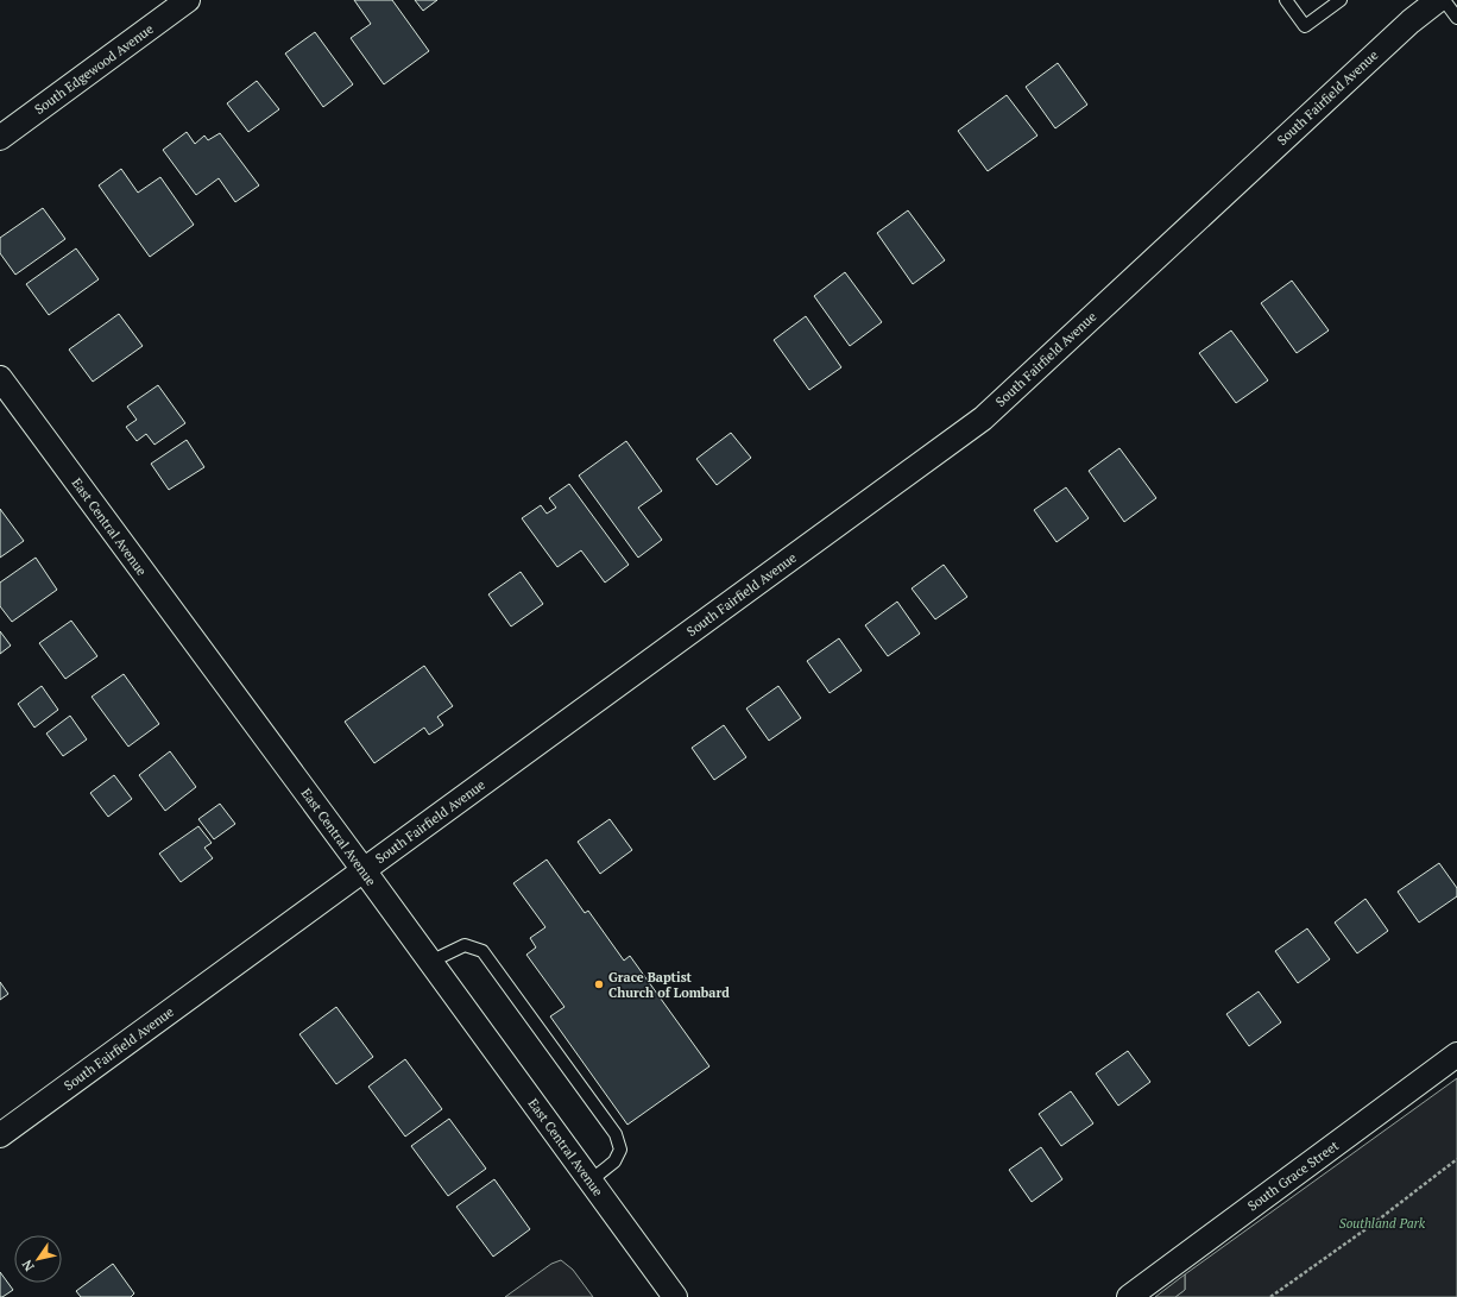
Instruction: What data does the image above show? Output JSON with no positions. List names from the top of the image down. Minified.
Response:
{"streets":{"street":["South Edgewood Avenue","South Fairfield Avenue","East Central Avenue","South Grace Street"]},"crossings":[["South Fairfield Avenue","East Central Avenue"]],"parks":["Southland Park"],"places":["Grace Baptist Church of Lombard"],"north":"bottom left"}
